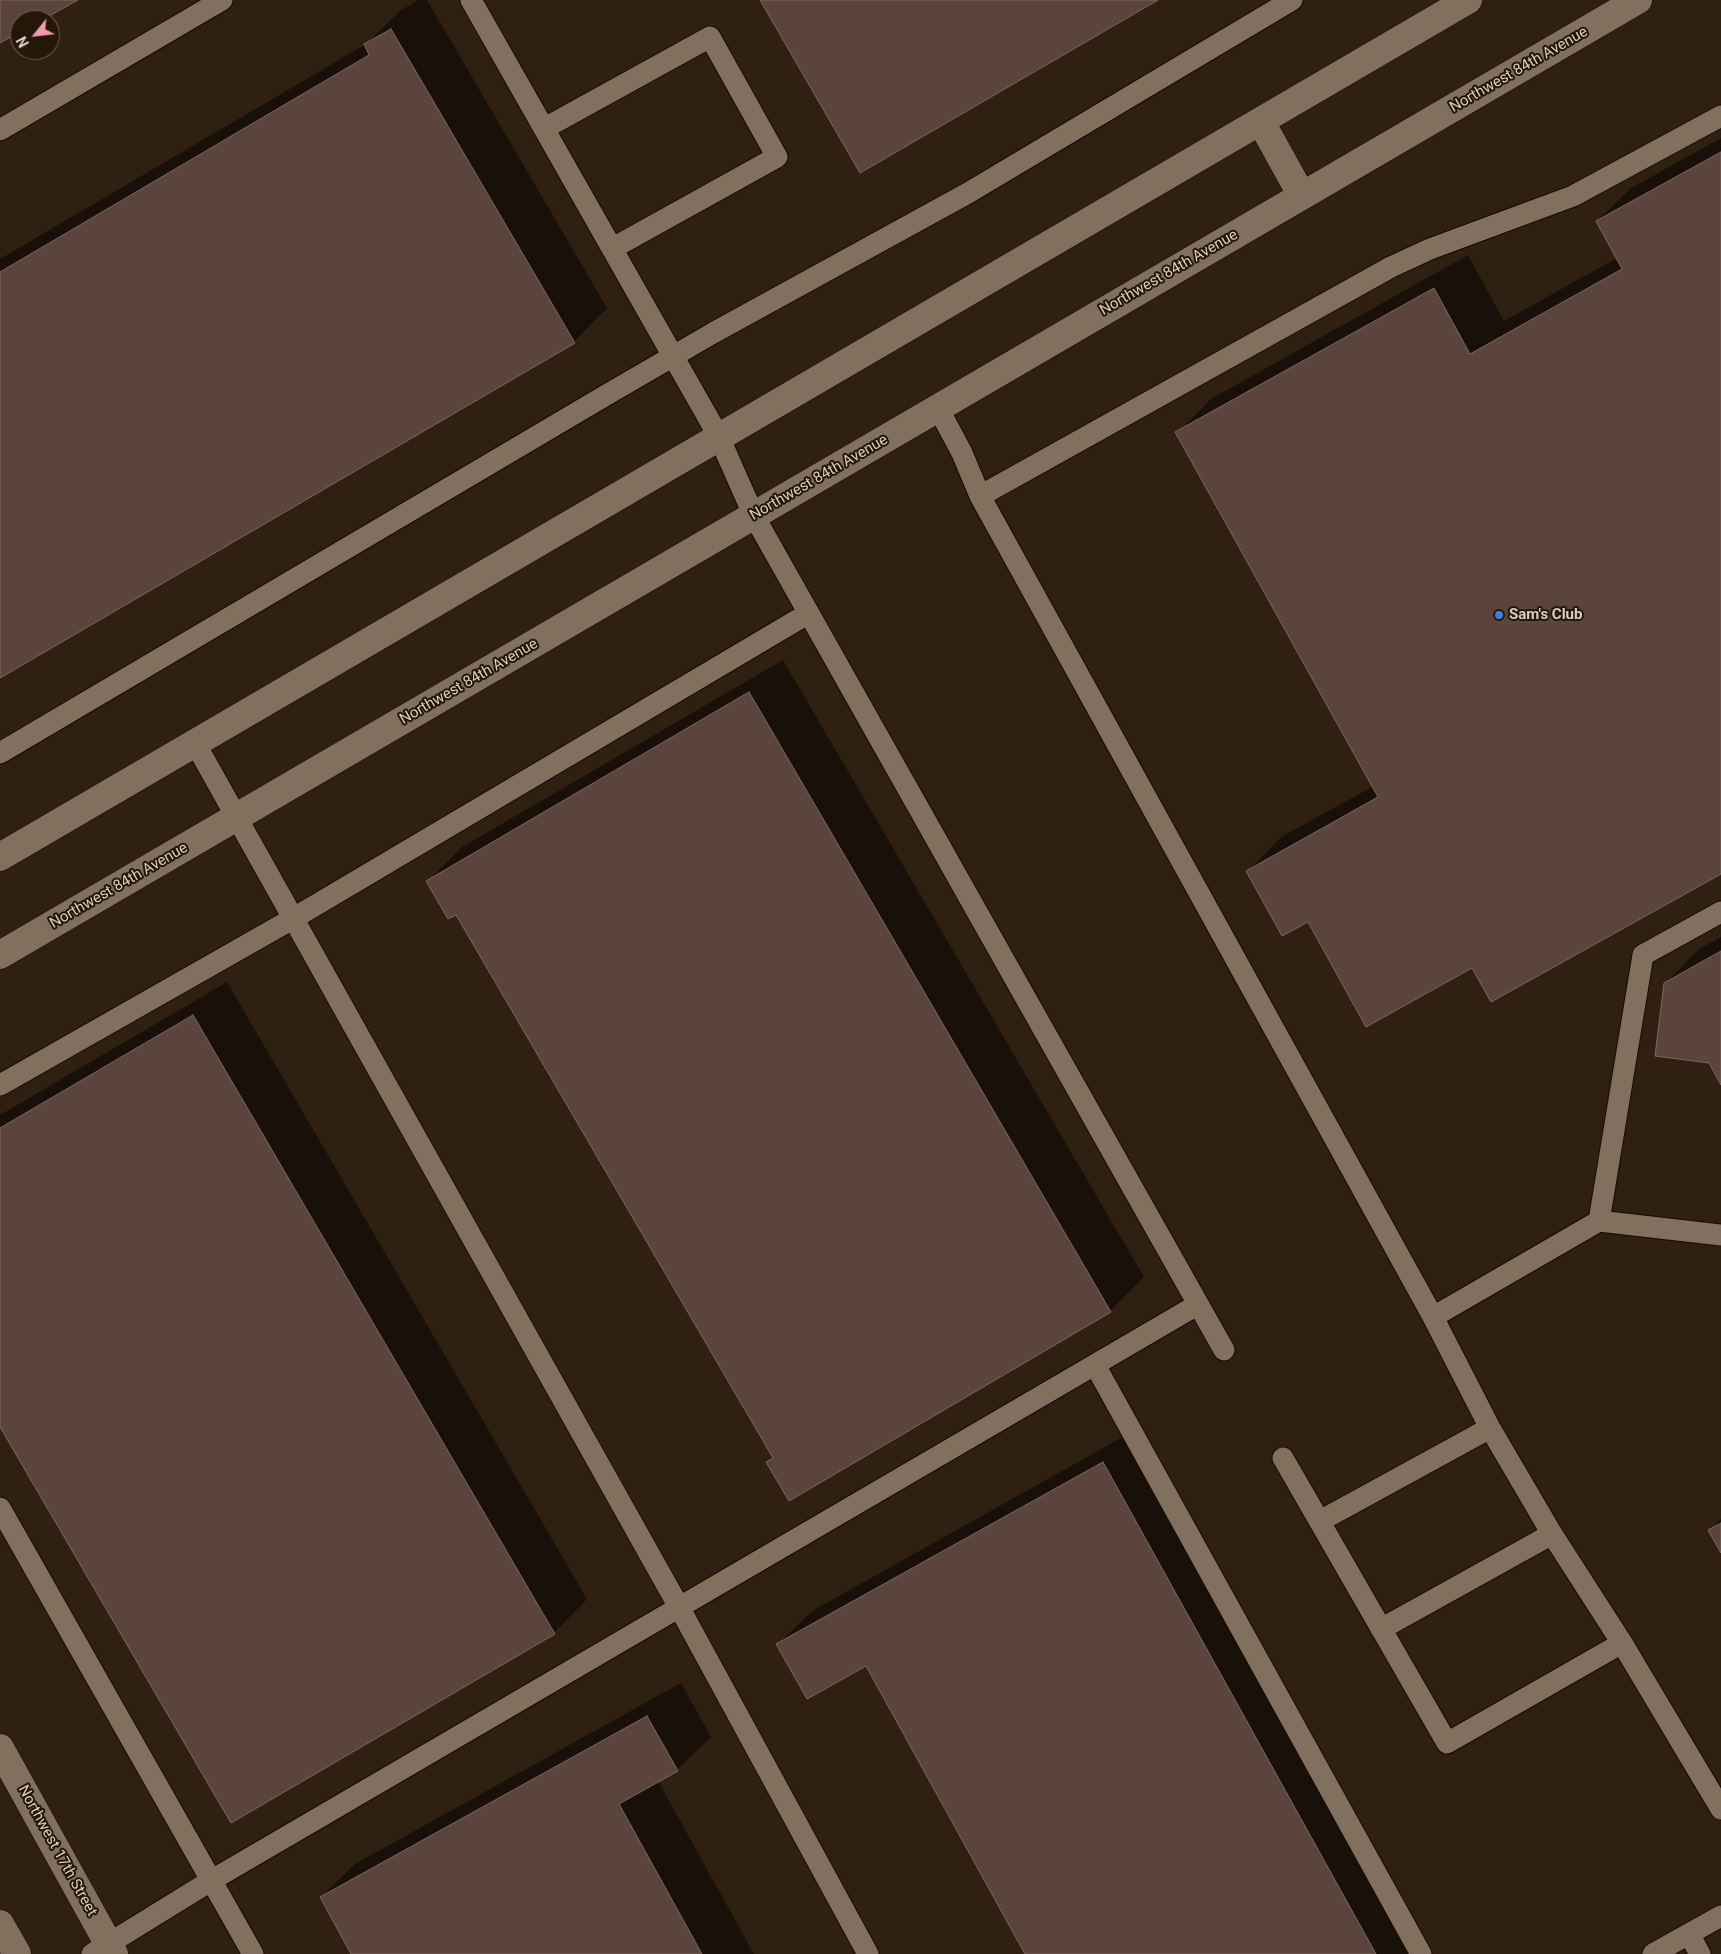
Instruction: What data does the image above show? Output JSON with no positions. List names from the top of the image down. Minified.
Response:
{"streets":{"street":["Northwest 84th Avenue","Northwest 17th Street"]},"places":["Sam's Club"],"north":"bottom left"}
